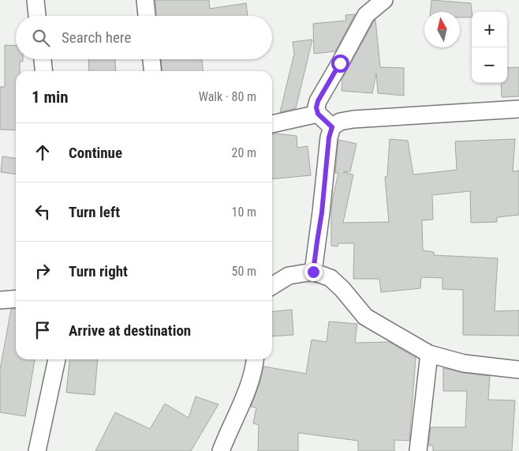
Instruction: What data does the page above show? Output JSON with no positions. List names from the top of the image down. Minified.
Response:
{"north":"top","page":{"map_buttons":["+","−"],"search":"Search here","heading":["1 min","Walk · 80 m"],"list":[["Continue","20 m"],["Turn left","10 m"],["Turn right","50 m"],"Arrive at destination"]}}
